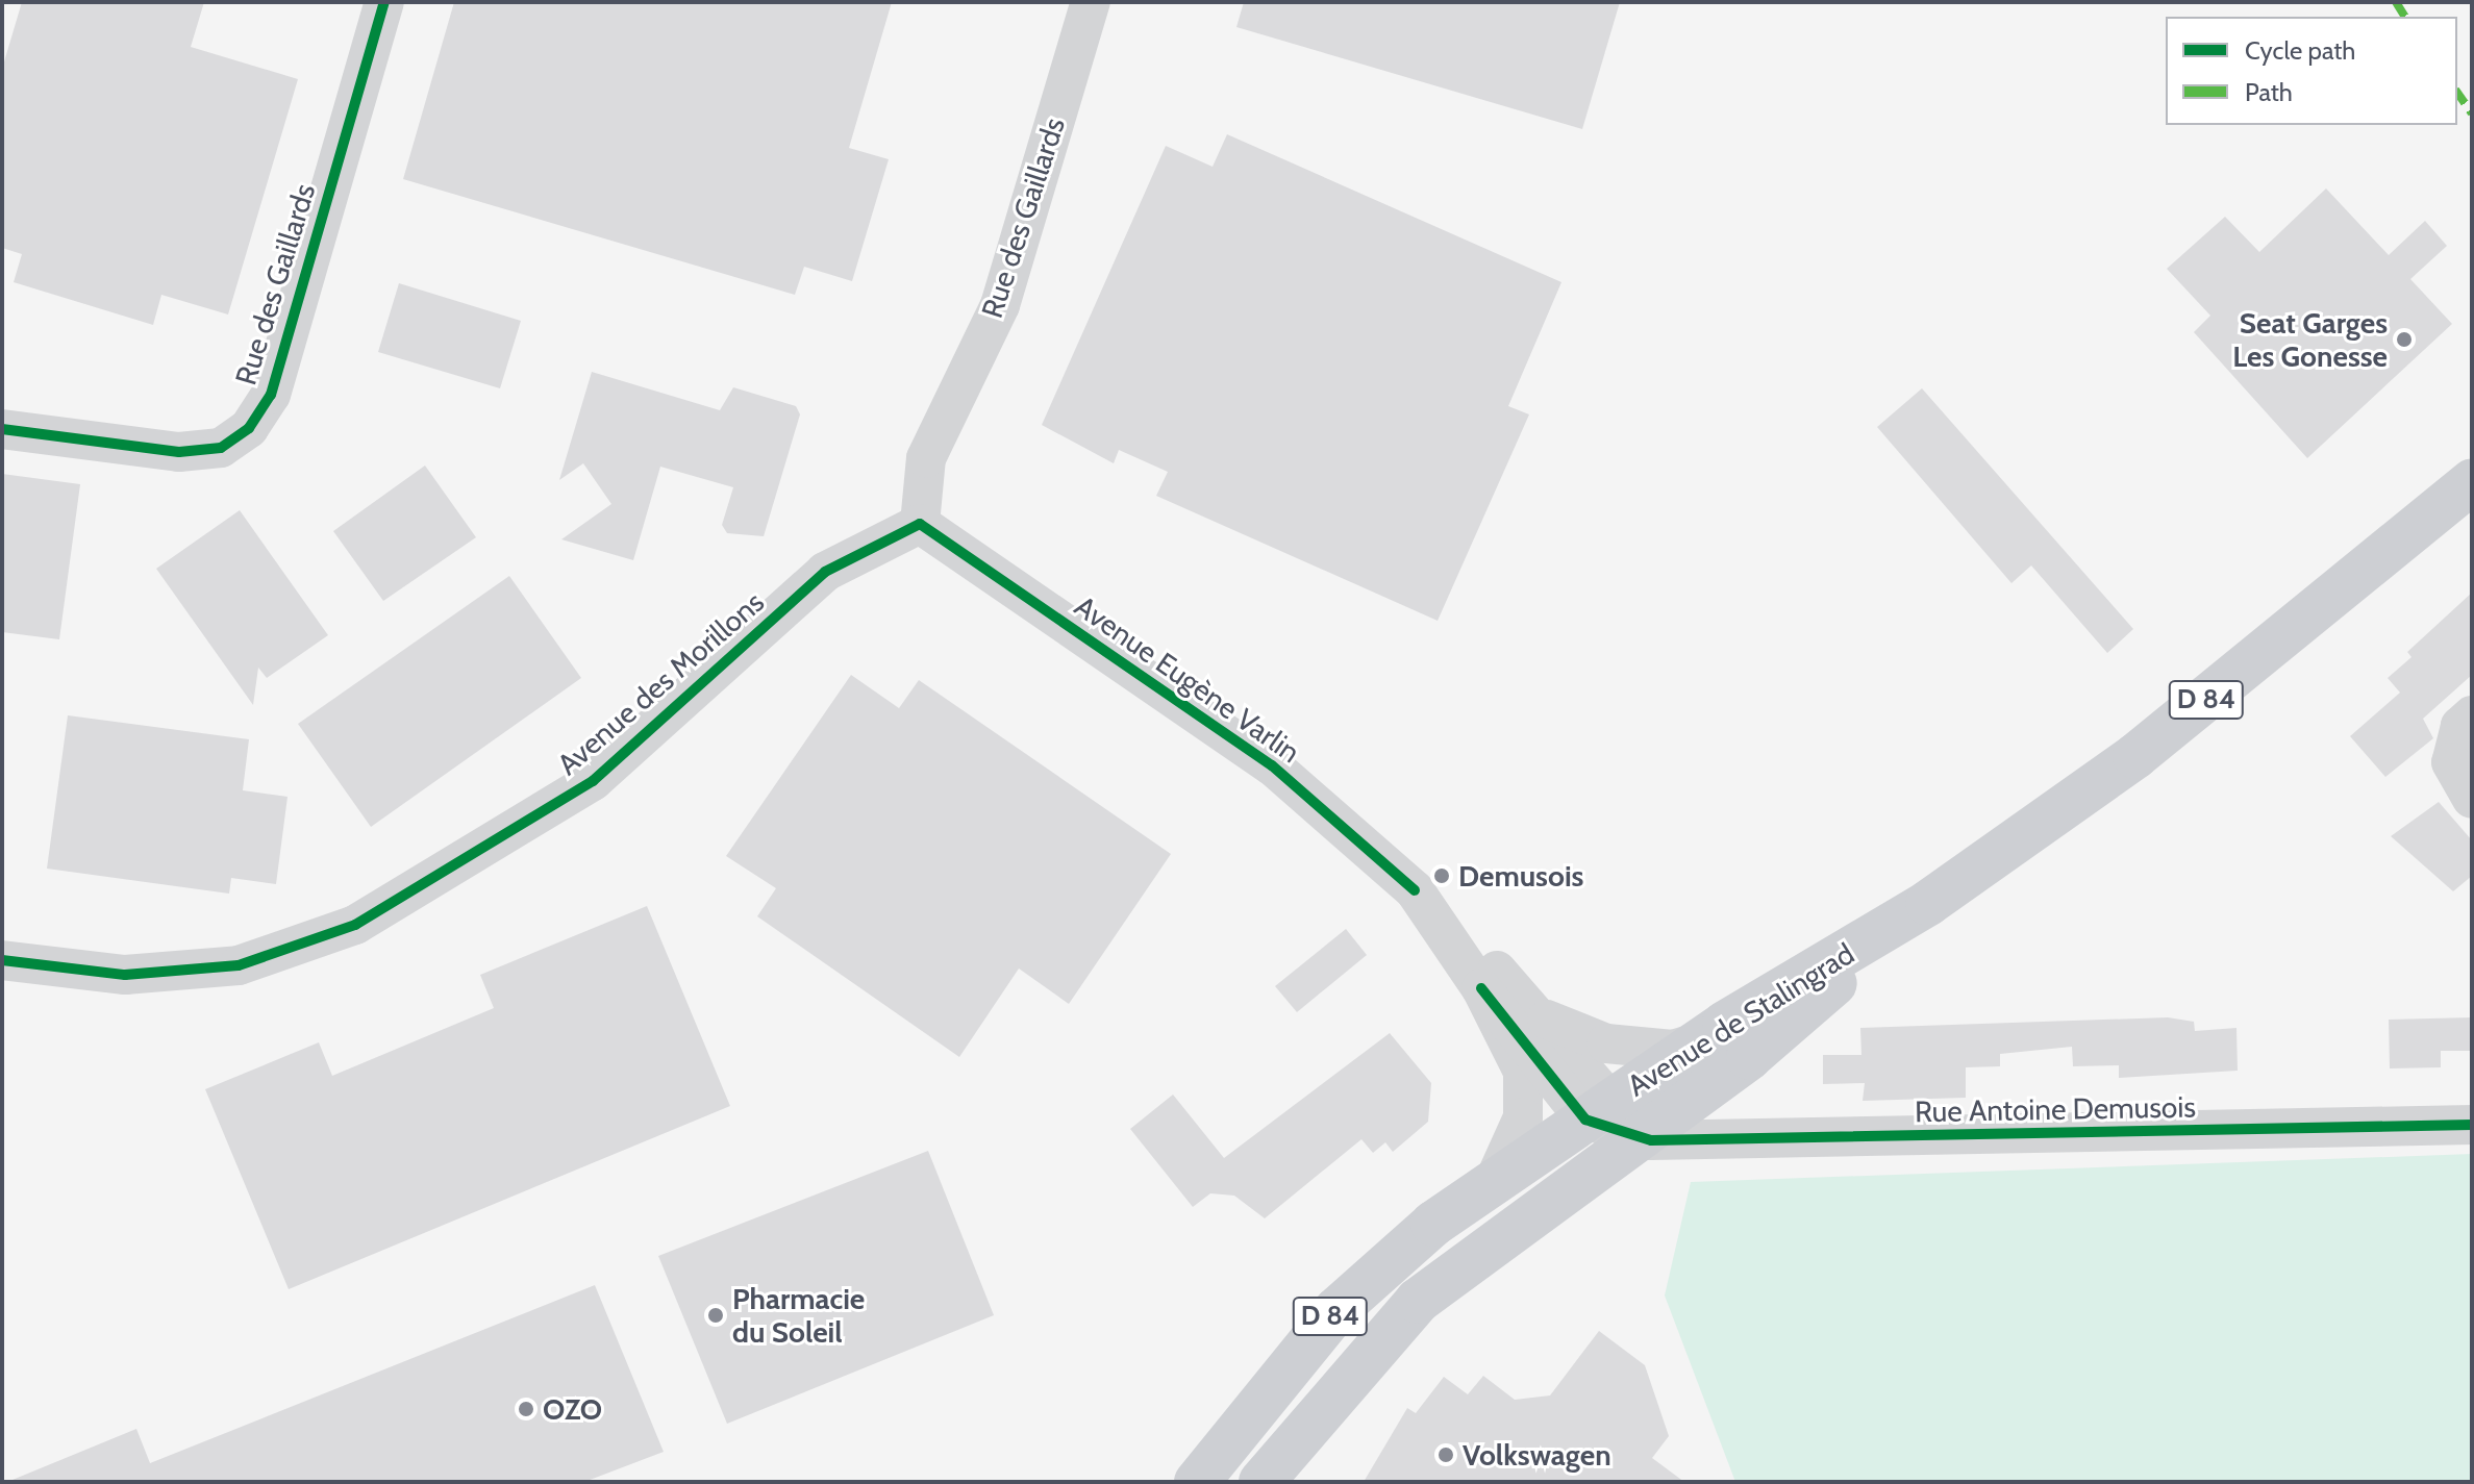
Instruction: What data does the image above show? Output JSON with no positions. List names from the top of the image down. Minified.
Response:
{"streets":{"main road":["D 84","Avenue de Stalingrad"],"street":["Rue des Gaillards","Avenue Eugène Varlin","Avenue des Morillons","Rue Antoine Demusois"]},"crossings":[["Rue des Gaillards","Avenue Eugène Varlin"],["Rue des Gaillards","Avenue des Morillons"],["Avenue Eugène Varlin","Avenue des Morillons"],["Avenue Eugène Varlin","Avenue de Stalingrad"],["Avenue de Stalingrad","Rue Antoine Demusois"]],"places":["Seat Garges Les Gonesse","Demusois","Pharmacie du Soleil","OZO","Volkswagen"],"legend":["Cycle path","Path"]}
